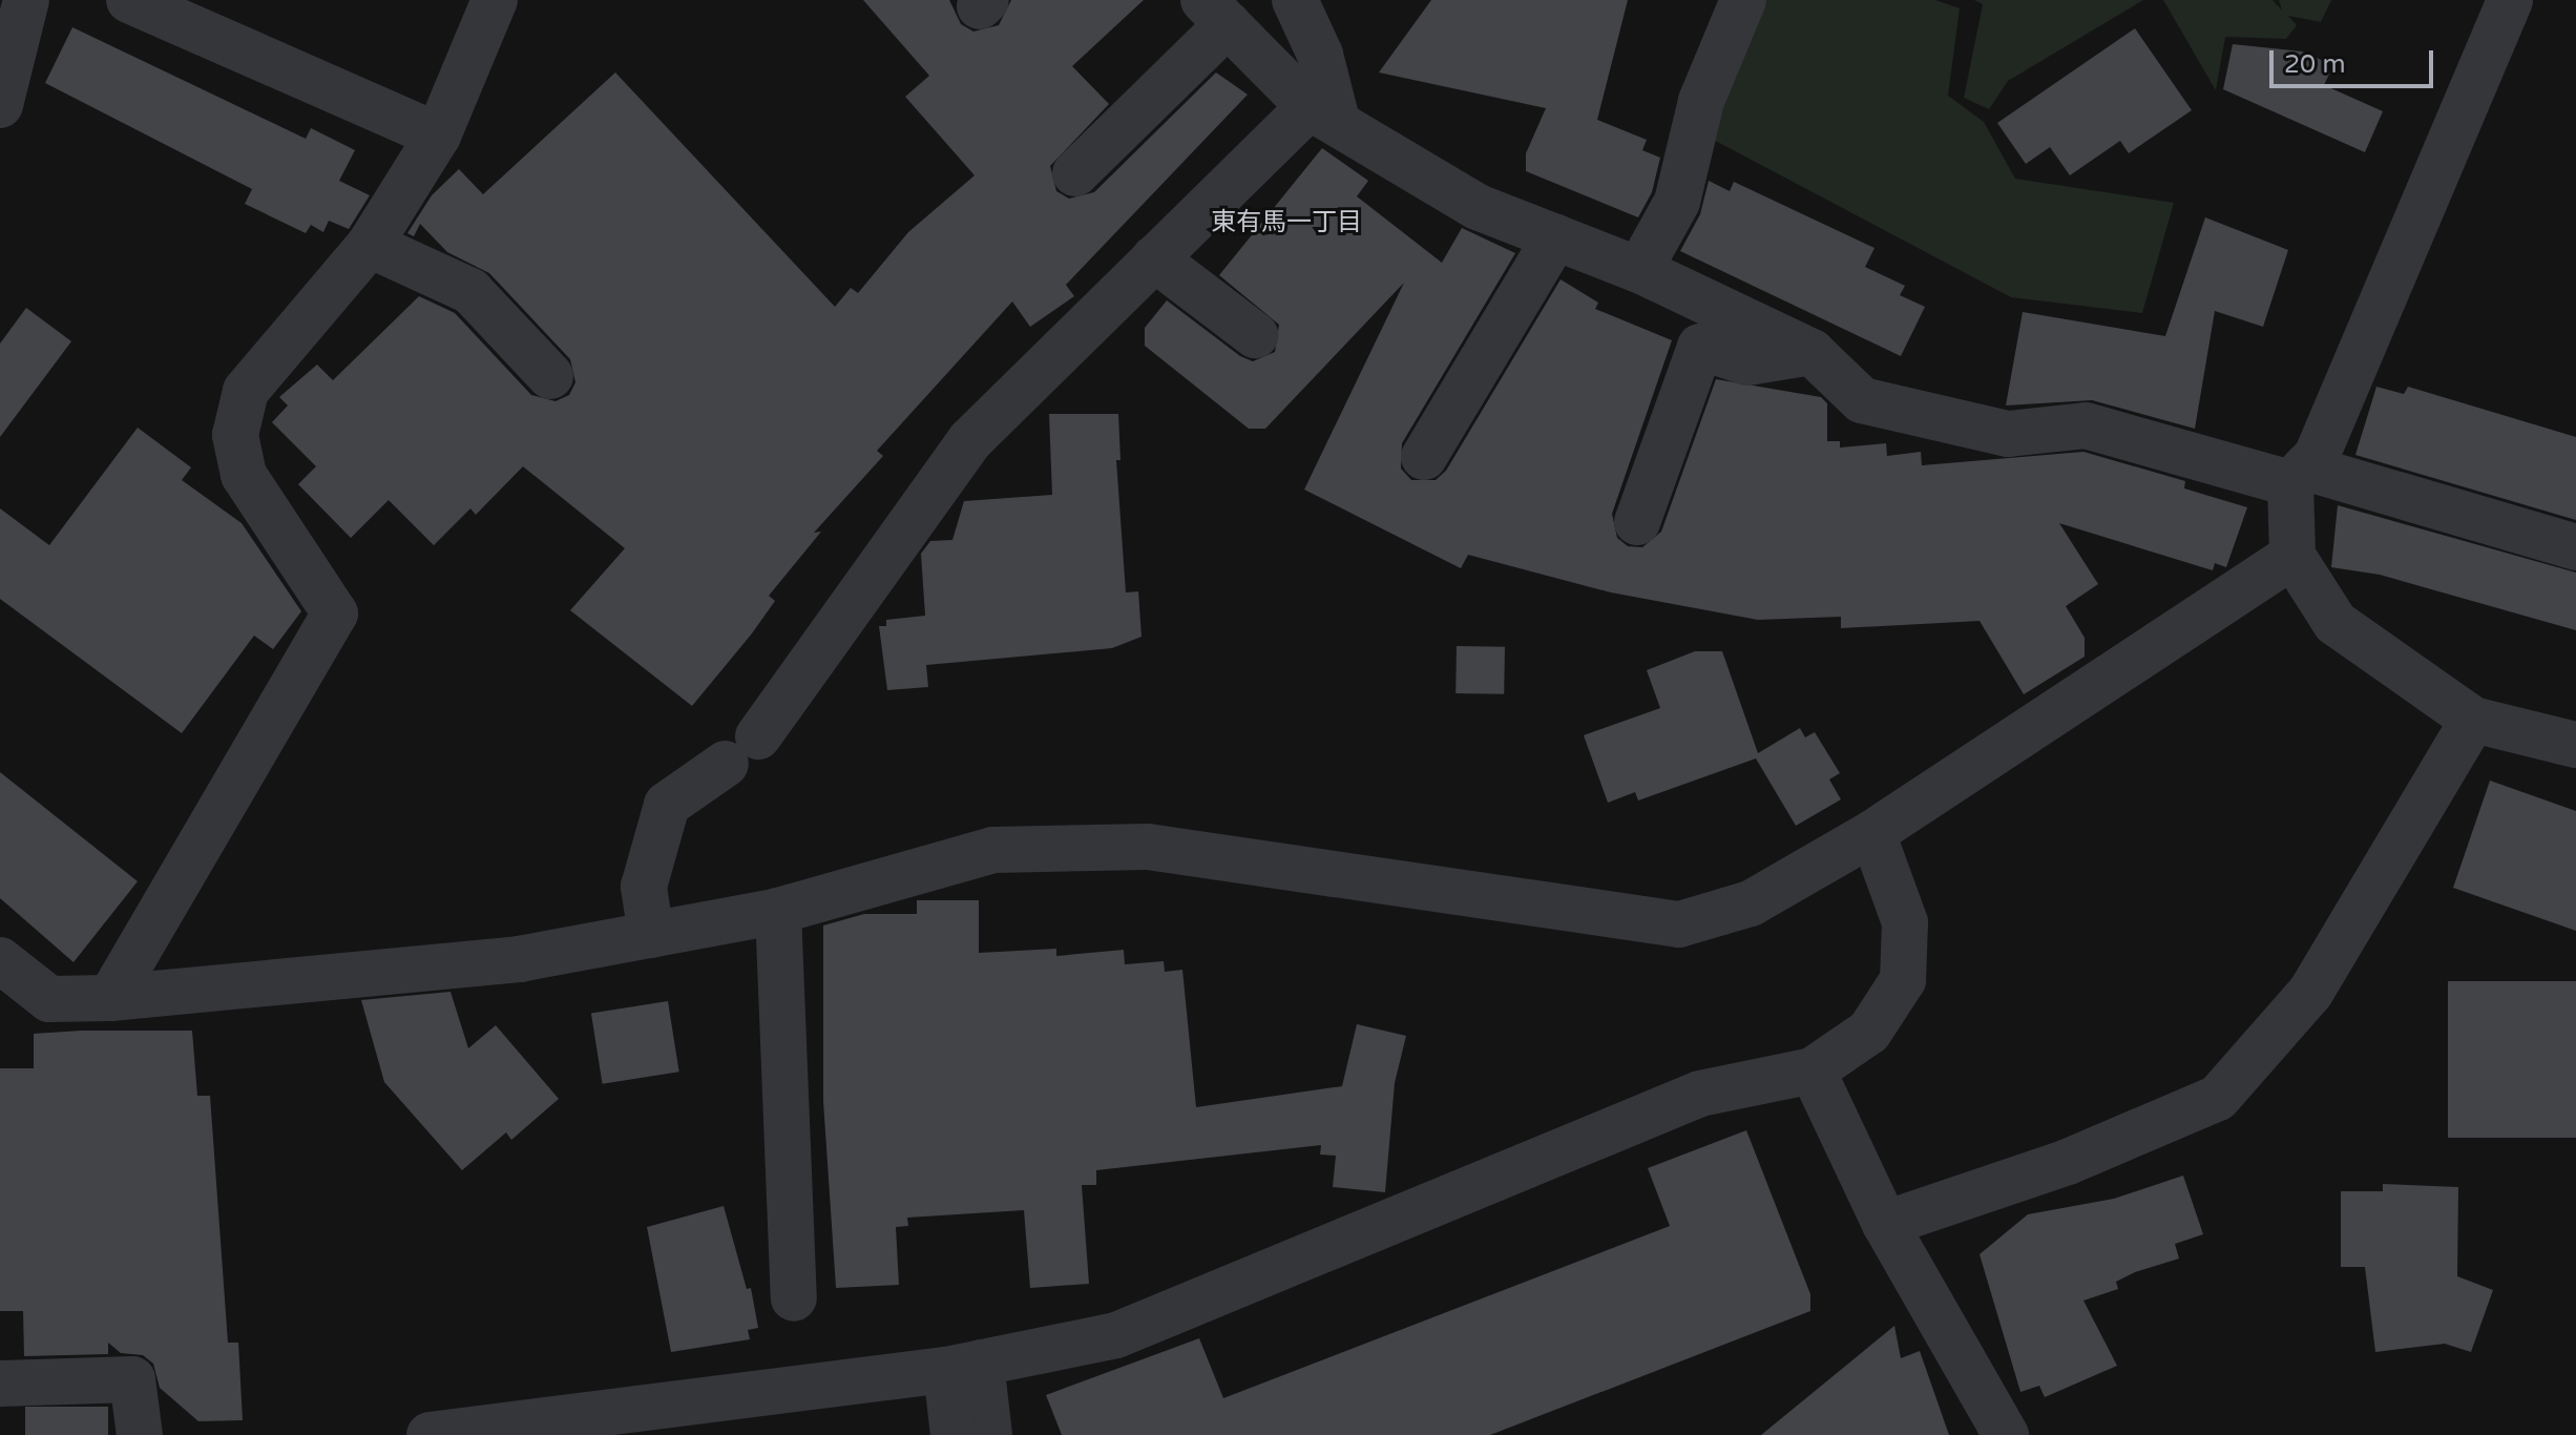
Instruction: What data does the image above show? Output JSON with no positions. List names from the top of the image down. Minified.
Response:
{"districts":["東有馬一丁目"],"scale_bar":"20 m"}
